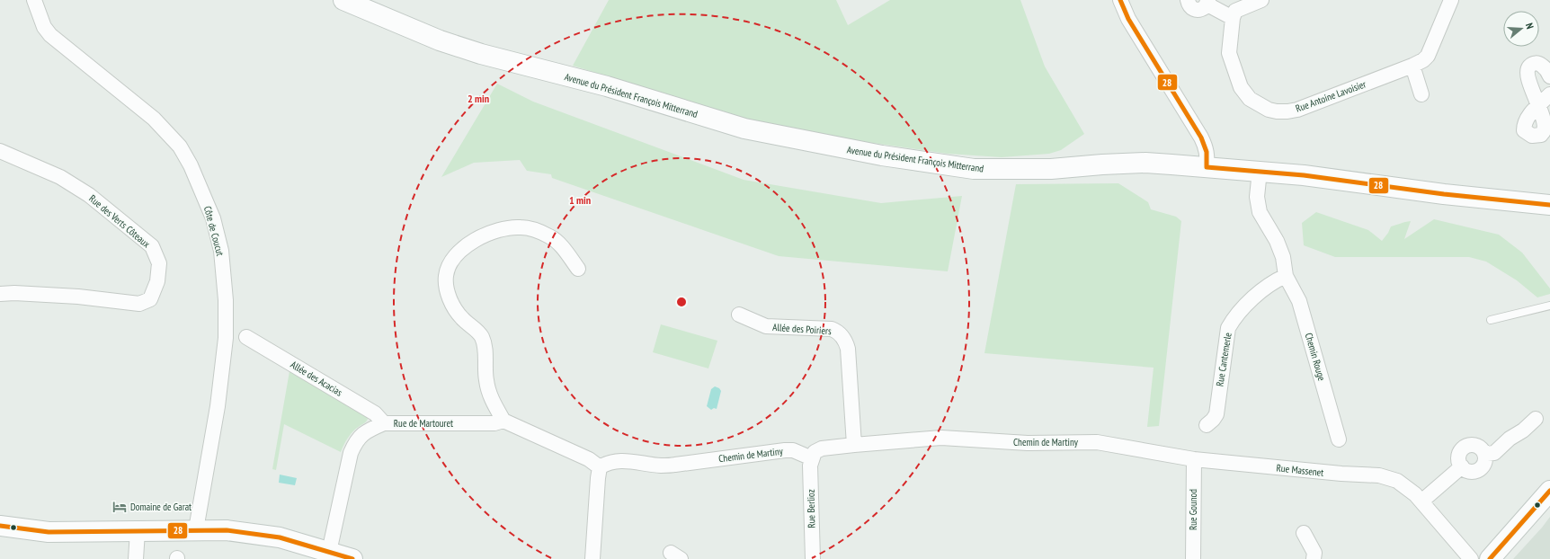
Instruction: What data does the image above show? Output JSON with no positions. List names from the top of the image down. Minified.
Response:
{"streets":{"street":["Avenue du Président François Mitterrand","Rue Antoine Lavoisier","Rue des Verts Côteaux","Côte de Coucut","Allée des Poiriers","Chemin Rouge","Rue Cantemerle","Allée des Acacias","Rue de Martouret","Chemin de Martiny","Rue Massenet","Rue Berlioz","Rue Gounod"]},"crossings":[["Allée des Poiriers","Chemin de Martiny"],["Chemin Rouge","Rue Cantemerle"],["Allée des Acacias","Rue de Martouret"],["Chemin de Martiny","Rue Massenet"],["Chemin de Martiny","Rue Berlioz"],["Rue Massenet","Rue Gounod"]],"places":{"hotel":["Domaine de Garat"]},"lines":["transit line 28"],"north":"right","rings":["2 min","1 min"]}
